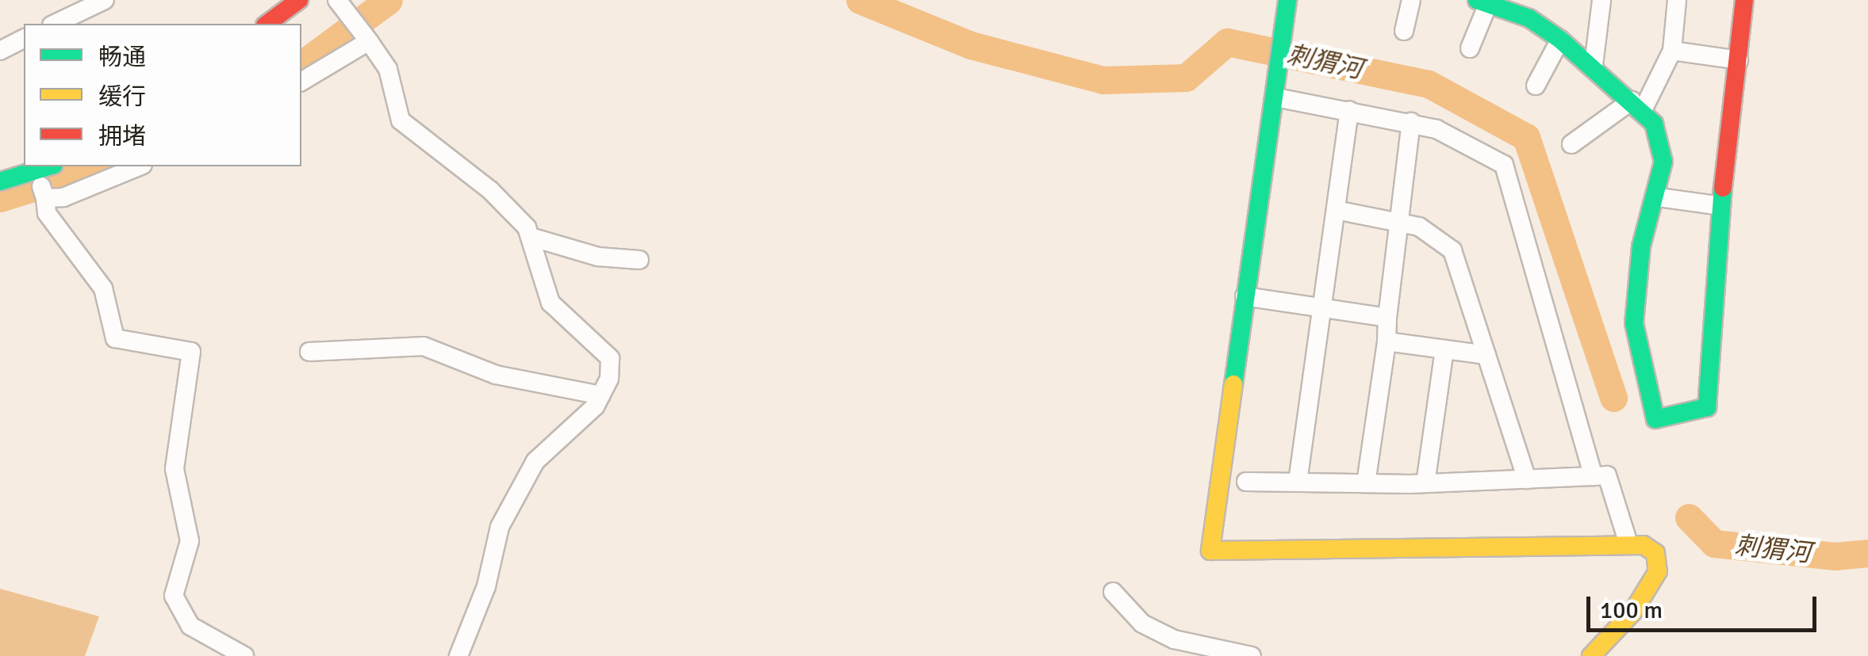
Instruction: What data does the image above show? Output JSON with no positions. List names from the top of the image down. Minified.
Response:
{"water":["刺猬河"],"legend":["畅通","缓行","拥堵"],"scale_bar":"100 m"}
